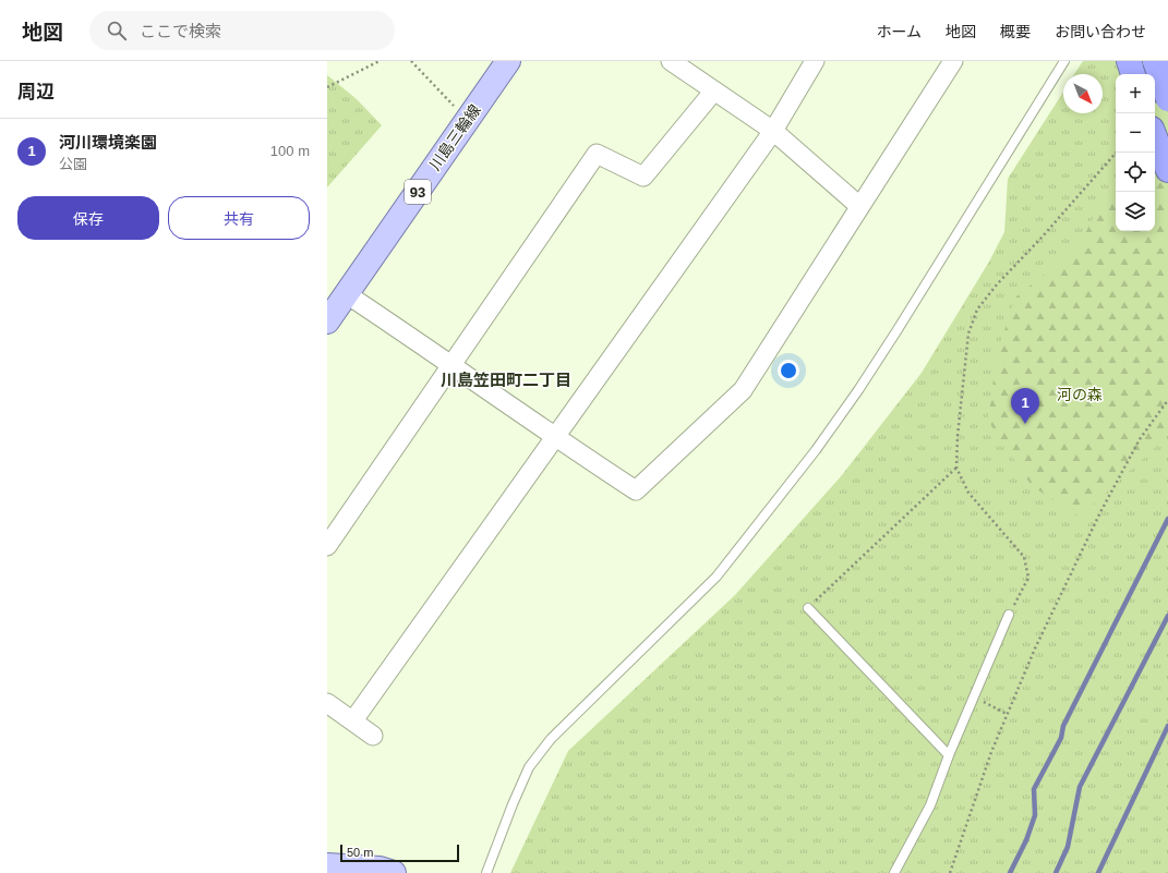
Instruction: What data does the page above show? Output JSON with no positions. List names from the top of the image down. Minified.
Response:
{"streets":{"main road":["川島三輪線","93"]},"districts":["川島笠田町二丁目"],"parks":["河の森"],"scale_bar":"50 m","north":"bottom right","page":{"header":"地図","search":"ここで検索","nav":["ホーム","地図","概要","お問い合わせ"],"heading":"周辺","map_buttons":["+","−"],"list":[{"mark":"1","name":"河川環境楽園","note":"公園","value":"100 m"}],"buttons":["保存","共有"],"pins":"1","scale":"50 m"}}
